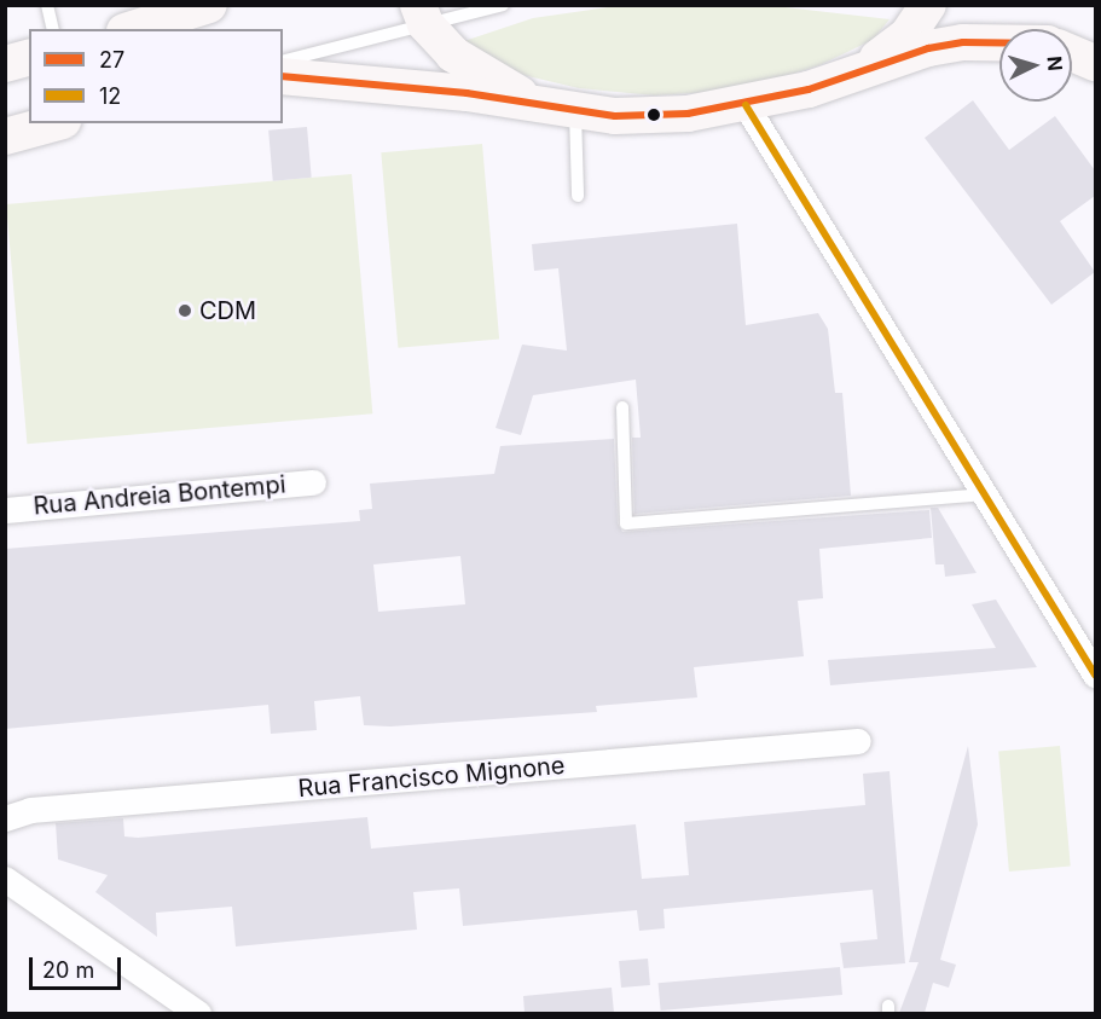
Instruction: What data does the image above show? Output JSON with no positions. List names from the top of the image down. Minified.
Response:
{"streets":{"street":["Rua Andreia Bontempi","Rua Francisco Mignone"]},"places":["CDM"],"lines":["transit line 27","transit line 12"],"legend":["27","12"],"scale_bar":"20 m","north":"right"}
